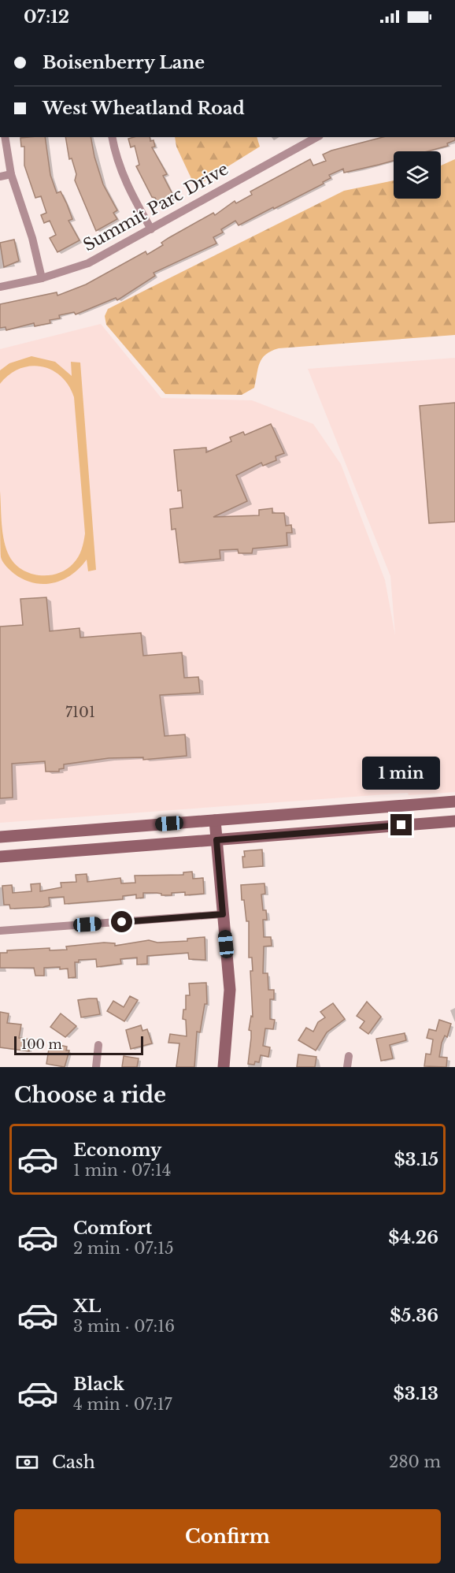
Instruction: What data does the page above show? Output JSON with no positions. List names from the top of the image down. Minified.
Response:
{"streets":{"street":["Summit Parc Drive"]},"house_numbers":["7101"],"scale_bar":"100 m","page":{"status":"07:12","banner":["Boisenberry Lane","West Wheatland Road"],"bubble":"1 min","scale":"100 m","heading":"Choose a ride","list":[{"name":"Economy","note":"1 min · 07:14","value":"$3.15"},{"name":"Comfort","note":"2 min · 07:15","value":"$4.26"},{"name":"XL","note":"3 min · 07:16","value":"$5.36"},{"name":"Black","note":"4 min · 07:17","value":"$3.13"}],"pay":["Cash","280 m"],"buttons":"Confirm"}}
